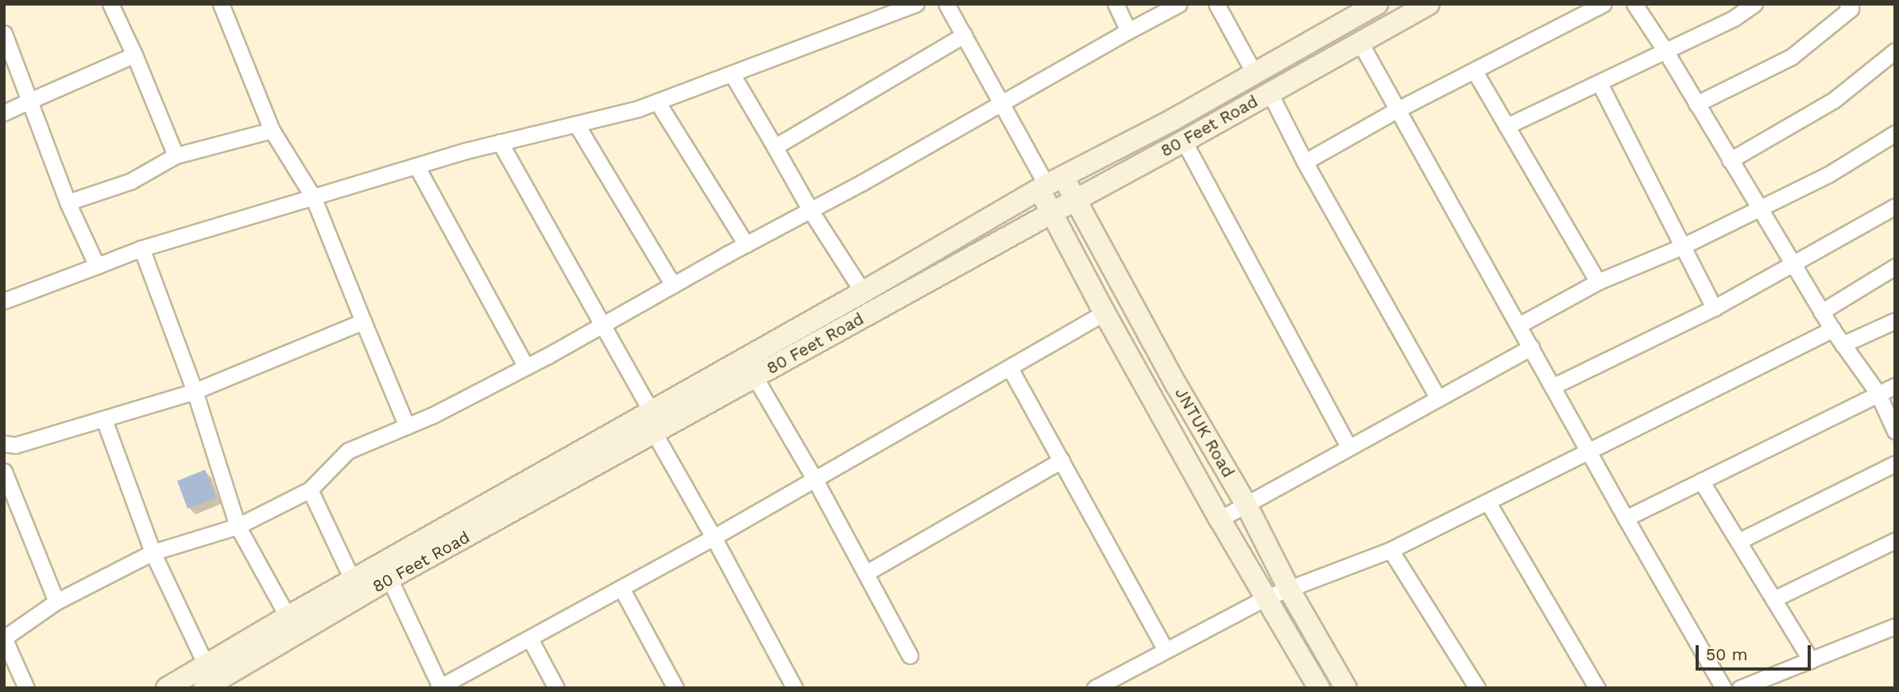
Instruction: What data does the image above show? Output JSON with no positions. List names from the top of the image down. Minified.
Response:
{"streets":{"main road":["80 Feet Road","JNTUK Road"]},"crossings":[["80 Feet Road","JNTUK Road"]],"scale_bar":"50 m"}
